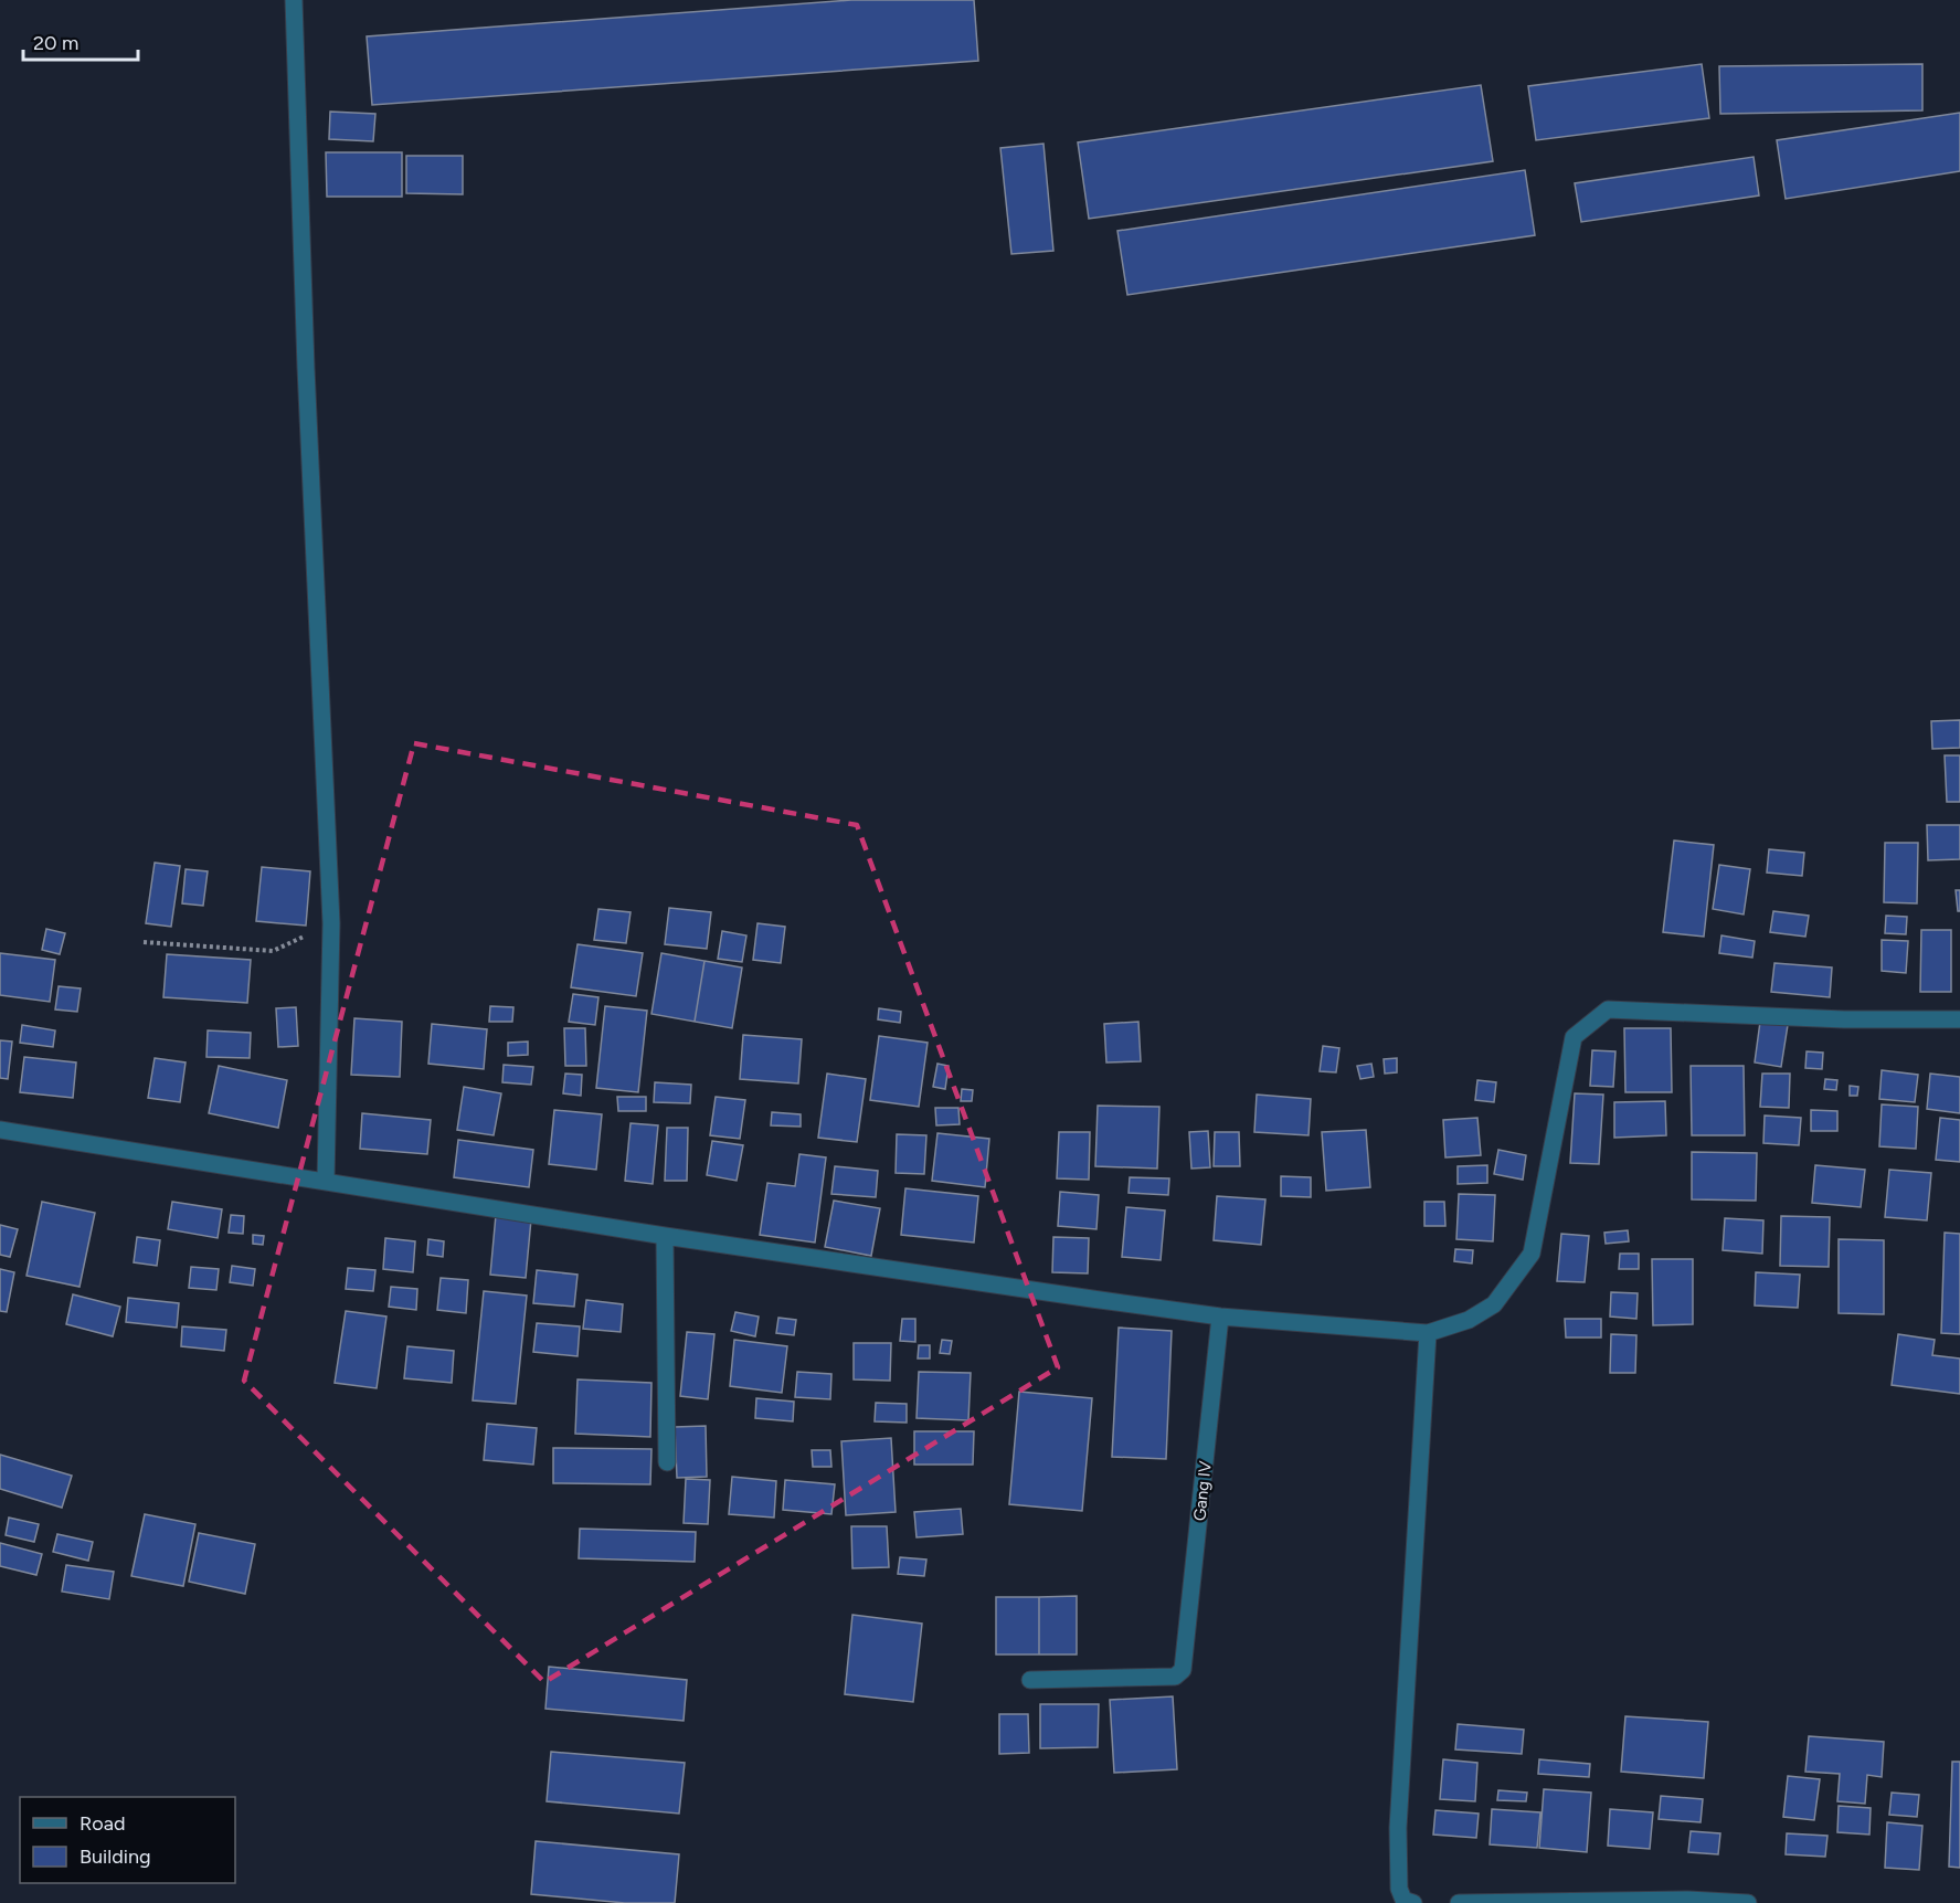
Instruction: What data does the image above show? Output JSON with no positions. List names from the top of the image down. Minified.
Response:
{"streets":{"street":["Gang IV"]},"legend":["Road","Building"],"scale_bar":"20 m"}
